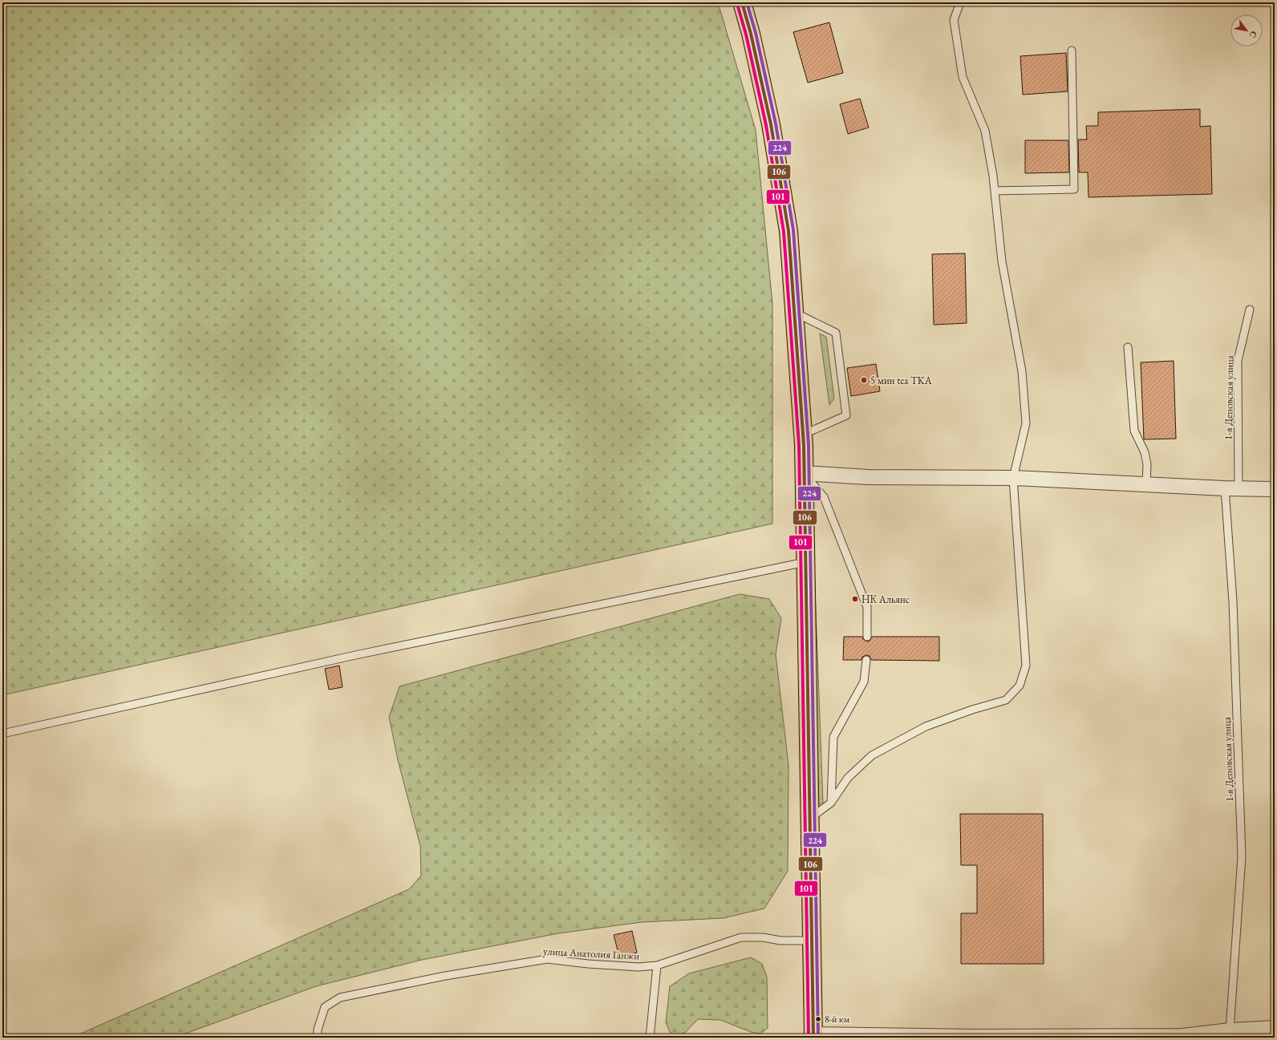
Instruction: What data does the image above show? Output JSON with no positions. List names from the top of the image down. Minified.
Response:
{"streets":{"lane":["1-я Деповская улица","улица Анатолия Ганжи"]},"places":["5 мин tea TKA","НК Альянс","8-й км"],"lines":["transit line 106","transit line 224","transit line 101"],"north":"bottom right"}
